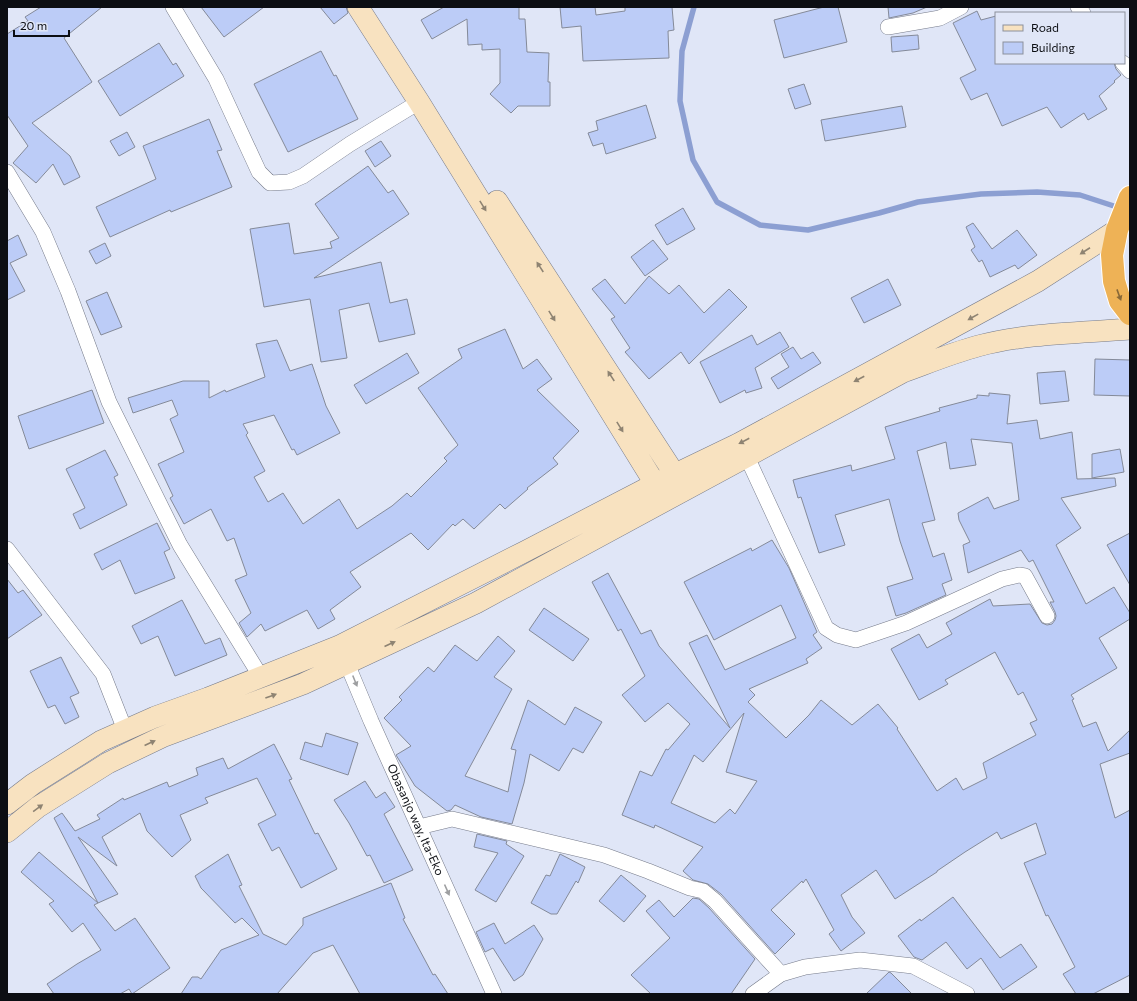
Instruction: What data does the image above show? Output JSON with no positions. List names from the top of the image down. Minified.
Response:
{"streets":{"street":["Obasanjo way, Ita-Eko"]},"one_way":["Obasanjo way, Ita-Eko"],"legend":["Road","Building"],"scale_bar":"20 m"}
